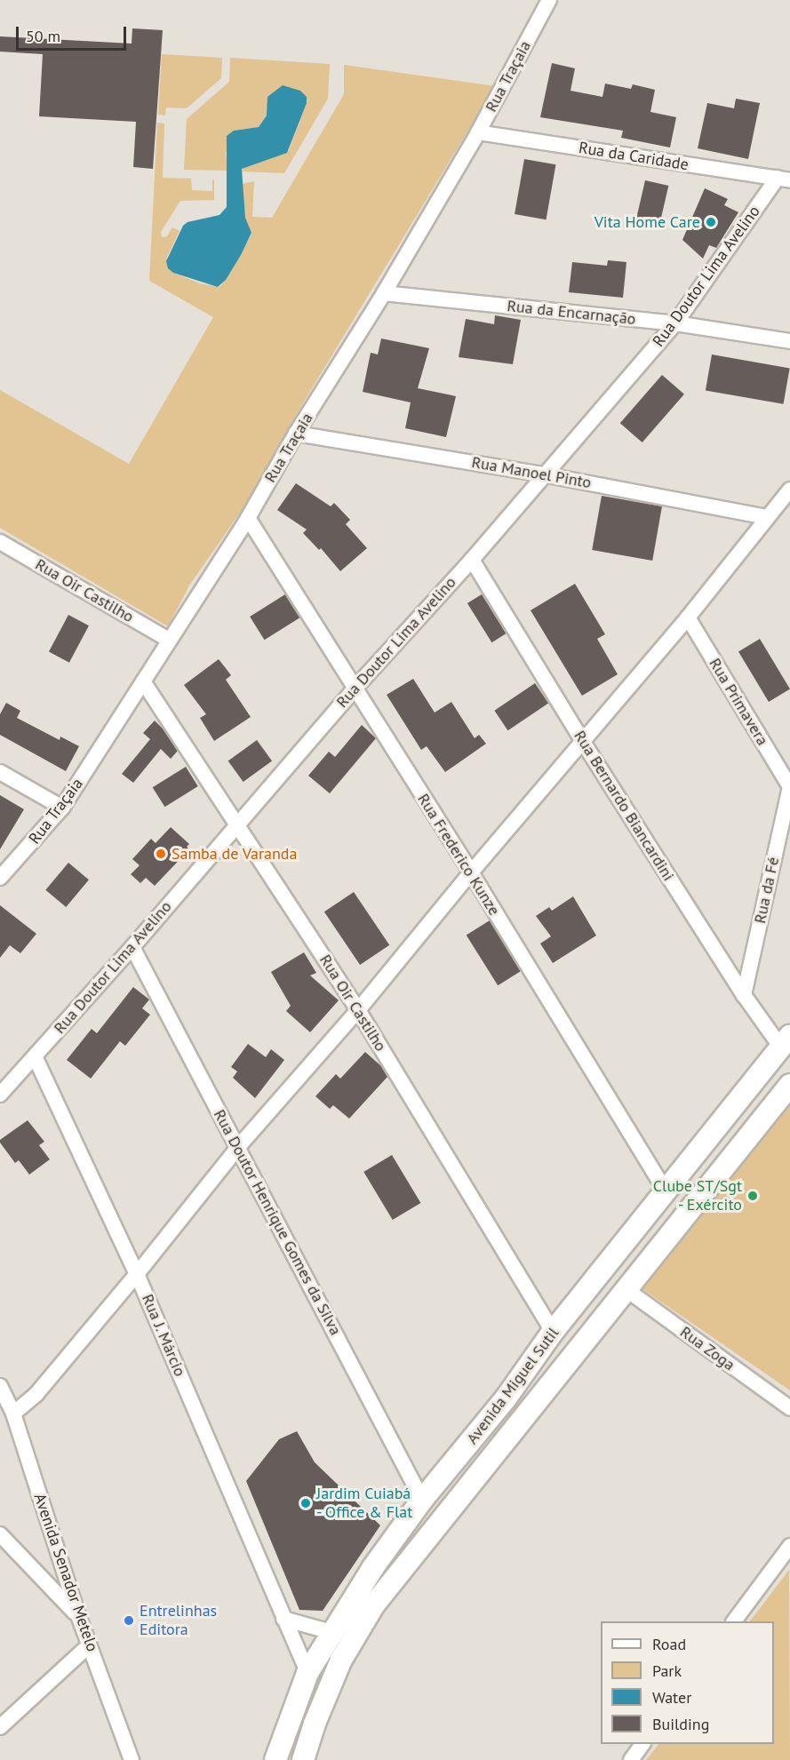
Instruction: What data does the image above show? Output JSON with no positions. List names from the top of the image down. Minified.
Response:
{"streets":{"highway":["Avenida Miguel Sutil"],"street":["Rua Traçaia","Rua da Caridade","Rua Doutor Lima Avelino","Rua da Encarnação","Rua Manoel Pinto","Rua Oir Castilho","Rua Primavera","Rua Bernardo Biancardini","Rua Frederico Kunze","Rua da Fé","Rua Doutor Henrique Gomes da Silva","Rua J. Márcio","Rua Zoga","Avenida Senador Metelo"]},"crossings":[["Rua Traçaia","Rua da Caridade"],["Rua Traçaia","Rua da Encarnação"],["Rua Traçaia","Rua Manoel Pinto"],["Rua Traçaia","Rua Oir Castilho"],["Rua Traçaia","Rua Frederico Kunze"],["Rua da Caridade","Rua Doutor Lima Avelino"],["Rua Doutor Lima Avelino","Rua da Encarnação"],["Rua Doutor Lima Avelino","Rua Manoel Pinto"],["Rua Doutor Lima Avelino","Rua Oir Castilho"],["Rua Doutor Lima Avelino","Rua Bernardo Biancardini"],["Rua Doutor Lima Avelino","Rua Frederico Kunze"],["Rua Doutor Lima Avelino","Rua Doutor Henrique Gomes da Silva"],["Rua Doutor Lima Avelino","Rua J. Márcio"],["Rua Oir Castilho","Avenida Miguel Sutil"],["Rua Primavera","Rua da Fé"],["Rua Bernardo Biancardini","Rua da Fé"],["Rua Bernardo Biancardini","Avenida Miguel Sutil"],["Rua Frederico Kunze","Avenida Miguel Sutil"],["Rua Doutor Henrique Gomes da Silva","Avenida Miguel Sutil"],["Rua J. Márcio","Avenida Miguel Sutil"],["Rua Zoga","Avenida Miguel Sutil"]],"places":["Vita Home Care","Samba de Varanda","Clube ST/Sgt - Exército","Jardim Cuiabá - Office & Flat","Entrelinhas Editora"],"legend":["Road","Park","Water","Building"],"scale_bar":"50 m"}
